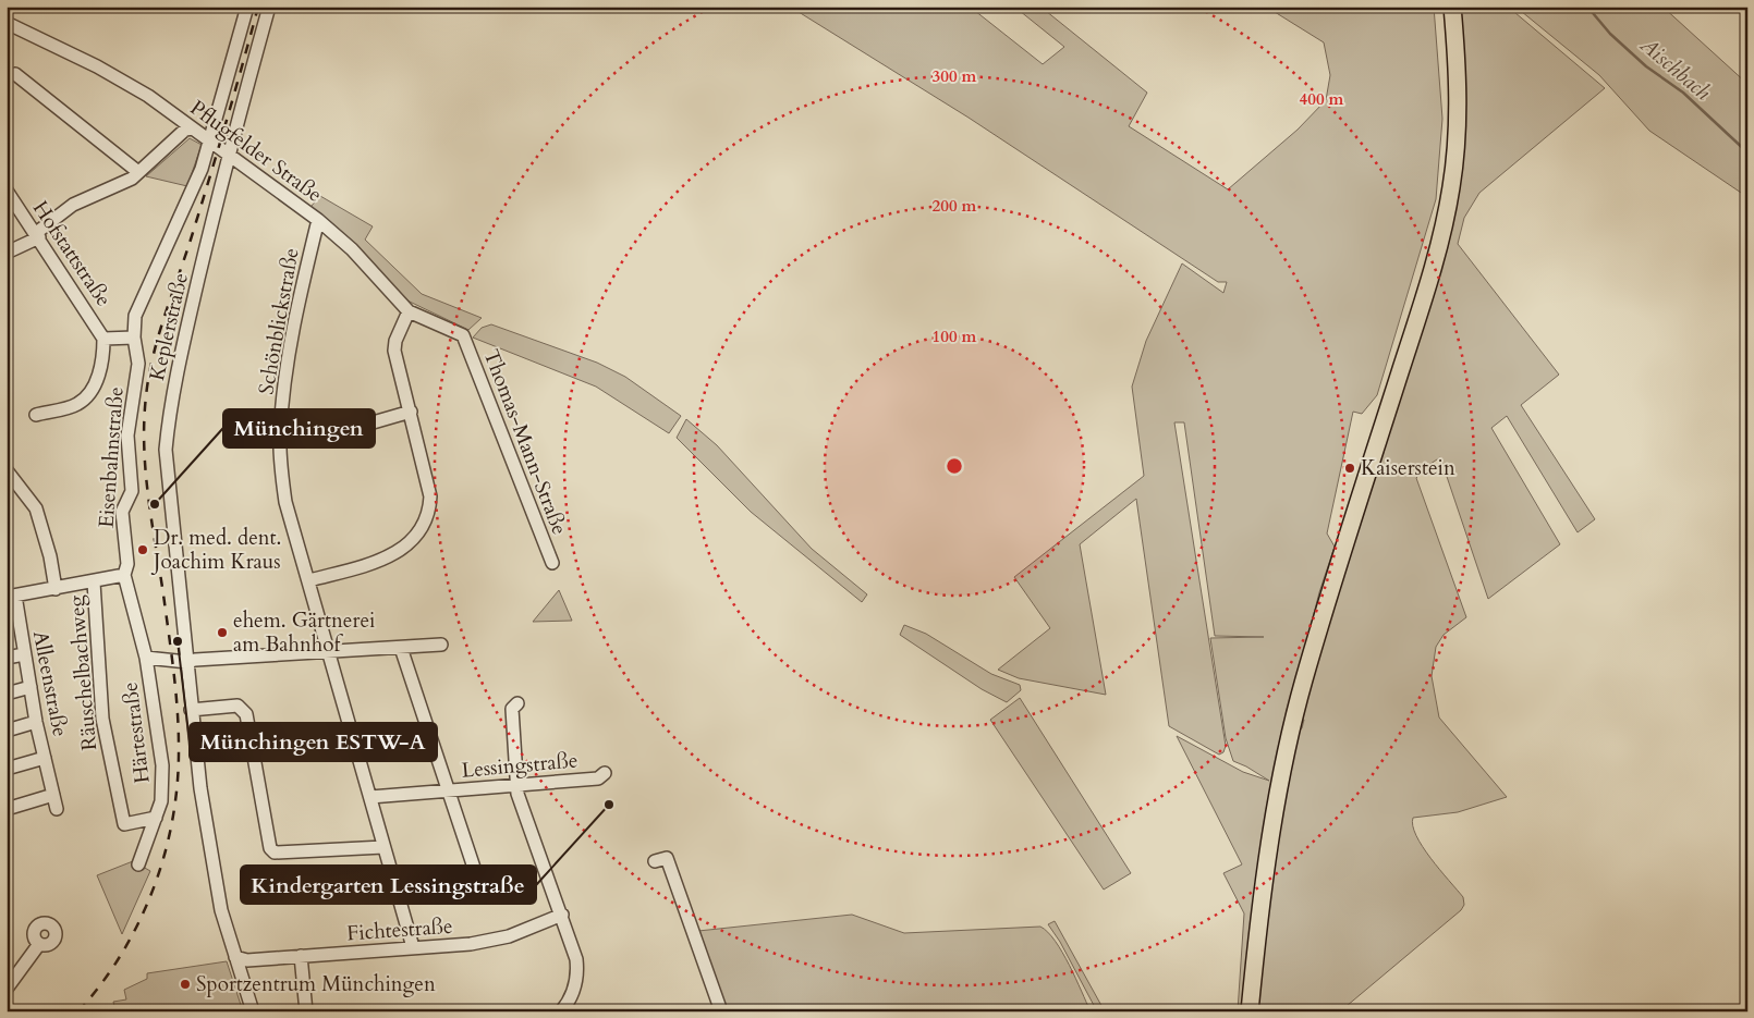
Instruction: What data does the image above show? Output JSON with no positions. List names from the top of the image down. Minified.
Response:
{"streets":{"street":["Pflugfelder Straße","Hofstattstraße","Schönblickstraße","Keplerstraße","Thomas-Mann-Straße","Eisenbahnstraße","Räuschelbachweg","Alleenstraße","Härtestraße","Lessingstraße","Fichtestraße"]},"crossings":[["Pflugfelder Straße","Schönblickstraße"],["Pflugfelder Straße","Keplerstraße"],["Pflugfelder Straße","Thomas-Mann-Straße"],["Pflugfelder Straße","Eisenbahnstraße"],["Hofstattstraße","Eisenbahnstraße"],["Schönblickstraße","Lessingstraße"],["Schönblickstraße","Fichtestraße"],["Keplerstraße","Fichtestraße"],["Eisenbahnstraße","Härtestraße"],["Räuschelbachweg","Härtestraße"]],"water":["Aischbach"],"places":["Kaiserstein","Münchingen","Dr. med. dent. Joachim Kraus","ehem. Gärtnerei am Bahnhof","Münchingen ESTW-A","Kindergarten Lessingstraße","Sportzentrum Münchingen"],"rings":["300 m","400 m","200 m","100 m"]}
